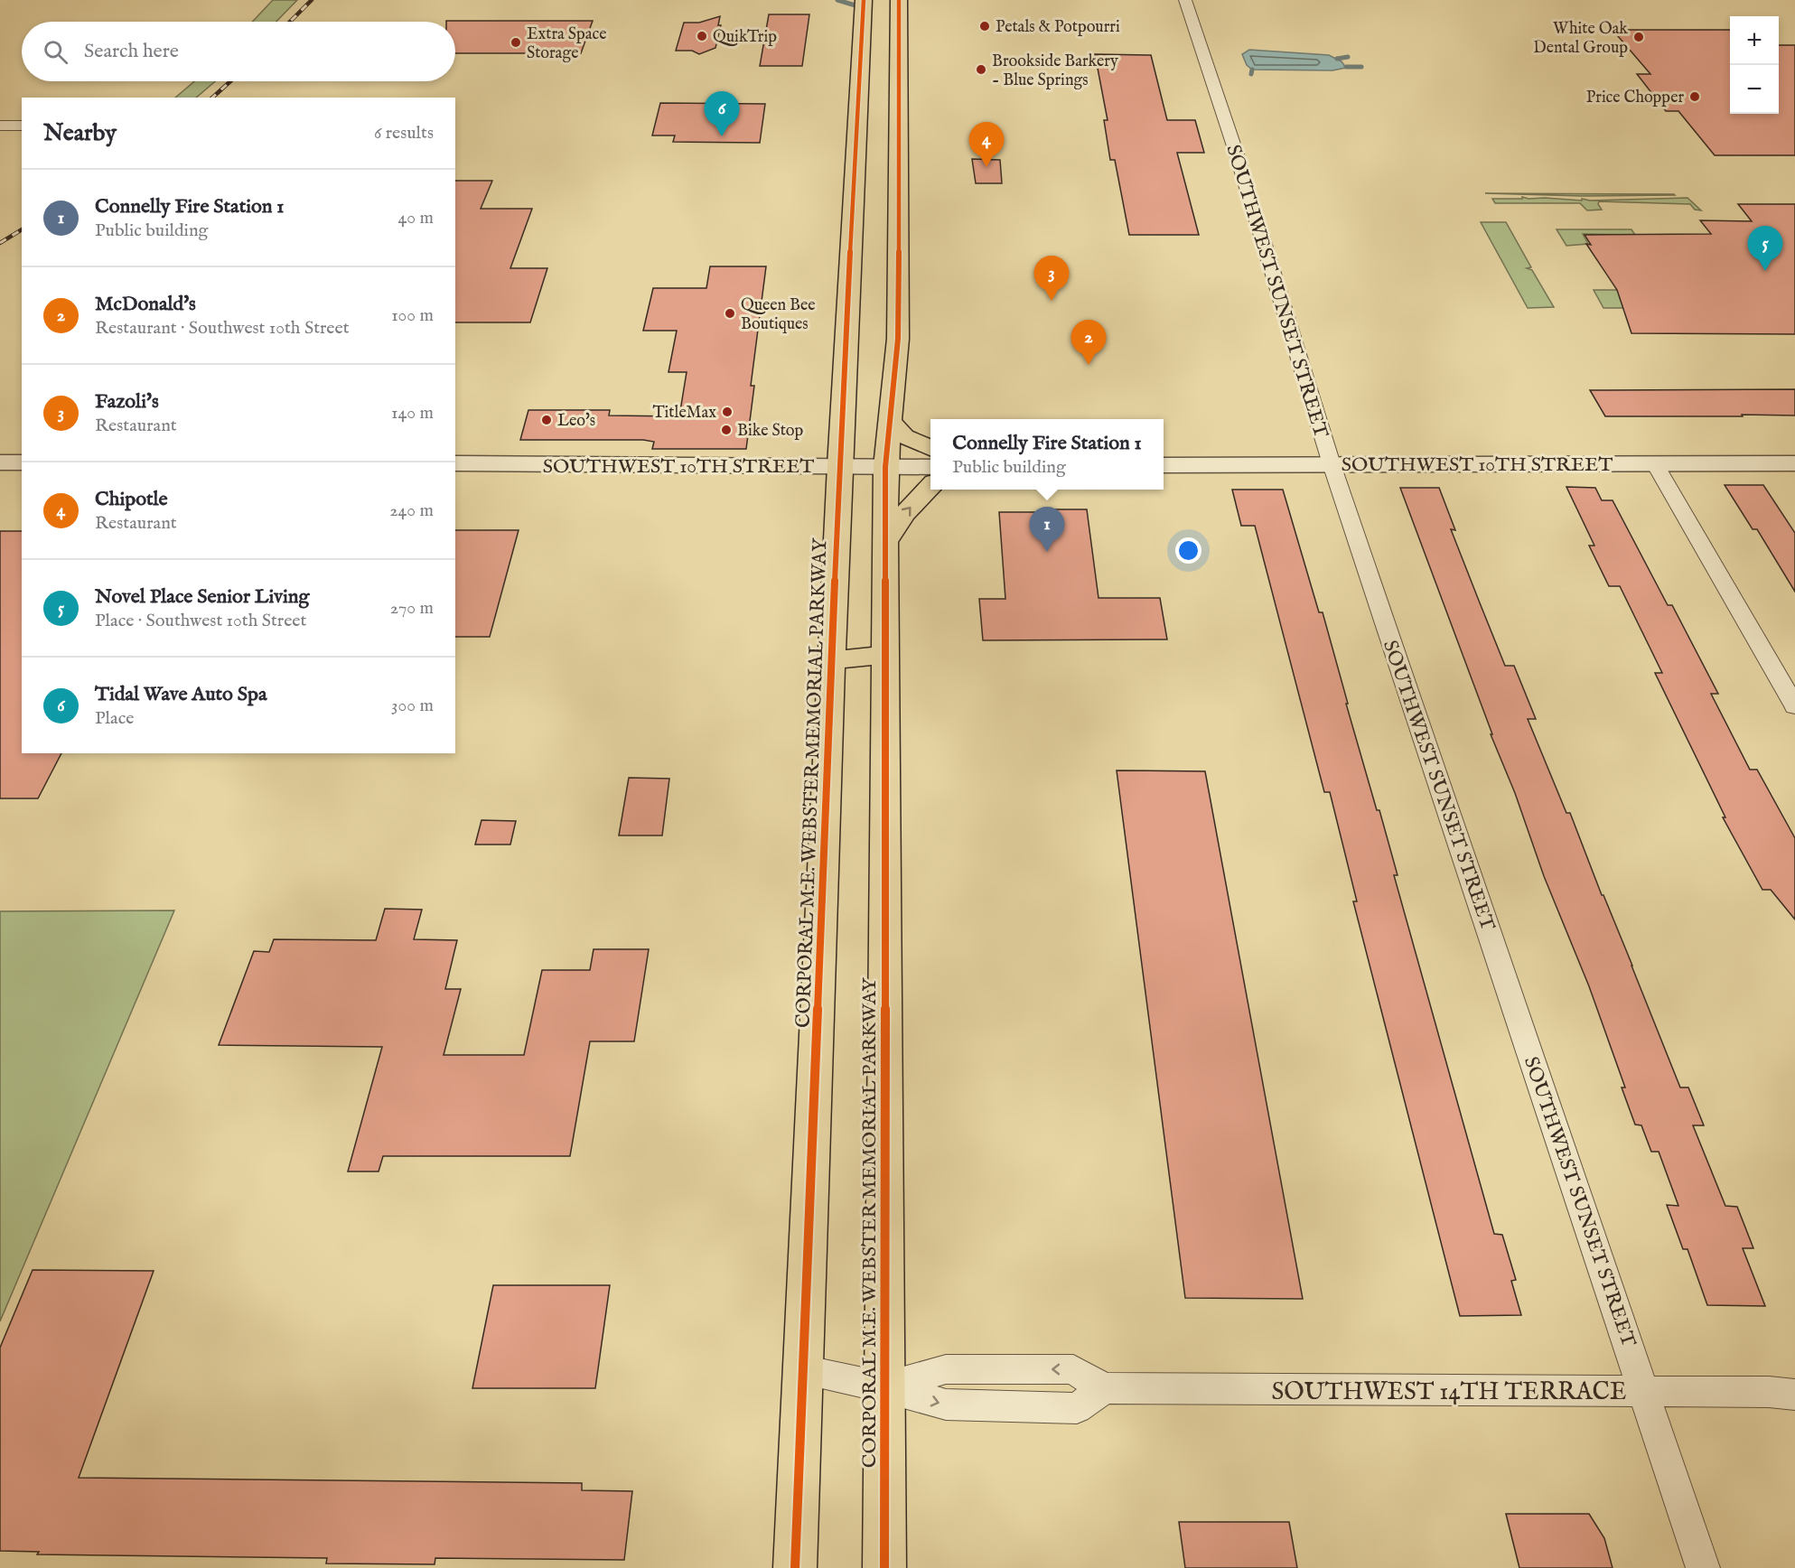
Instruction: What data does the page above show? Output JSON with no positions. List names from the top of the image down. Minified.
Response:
{"streets":{"main road":["CORPORAL M.E. WEBSTER MEMORIAL PARKWAY"],"street":["SOUTHWEST SUNSET STREET","SOUTHWEST 10TH STREET","SOUTHWEST 14TH TERRACE"]},"crossings":[["SOUTHWEST SUNSET STREET","SOUTHWEST 10TH STREET"],["SOUTHWEST SUNSET STREET","SOUTHWEST 14TH TERRACE"],["SOUTHWEST 10TH STREET","CORPORAL M.E. WEBSTER MEMORIAL PARKWAY"],["CORPORAL M.E. WEBSTER MEMORIAL PARKWAY","SOUTHWEST 14TH TERRACE"]],"places":["Petals & Potpourri","QuikTrip","White Oak Dental Group","Extra Space Storage","Brookside Barkery - Blue Springs","Price Chopper","Queen Bee Boutiques","TitleMax","Leo's","Bike Stop"],"page":{"map_buttons":["+","−"],"search":"Search here","pins":["6","4","5","3","2","1"],"heading":["Nearby","6 results"],"list":[{"mark":"1","name":"Connelly Fire Station 1","note":"Public building","value":"40 m"},{"mark":"2","name":"McDonald's","note":"Restaurant · Southwest 10th Street","value":"100 m"},{"mark":"3","name":"Fazoli's","note":"Restaurant","value":"140 m"},{"mark":"4","name":"Chipotle","note":"Restaurant","value":"240 m"},{"mark":"5","name":"Novel Place Senior Living","note":"Place · Southwest 10th Street","value":"270 m"},{"mark":"6","name":"Tidal Wave Auto Spa","note":"Place","value":"300 m"}],"popup":["Connelly Fire Station 1","Public building"]}}
